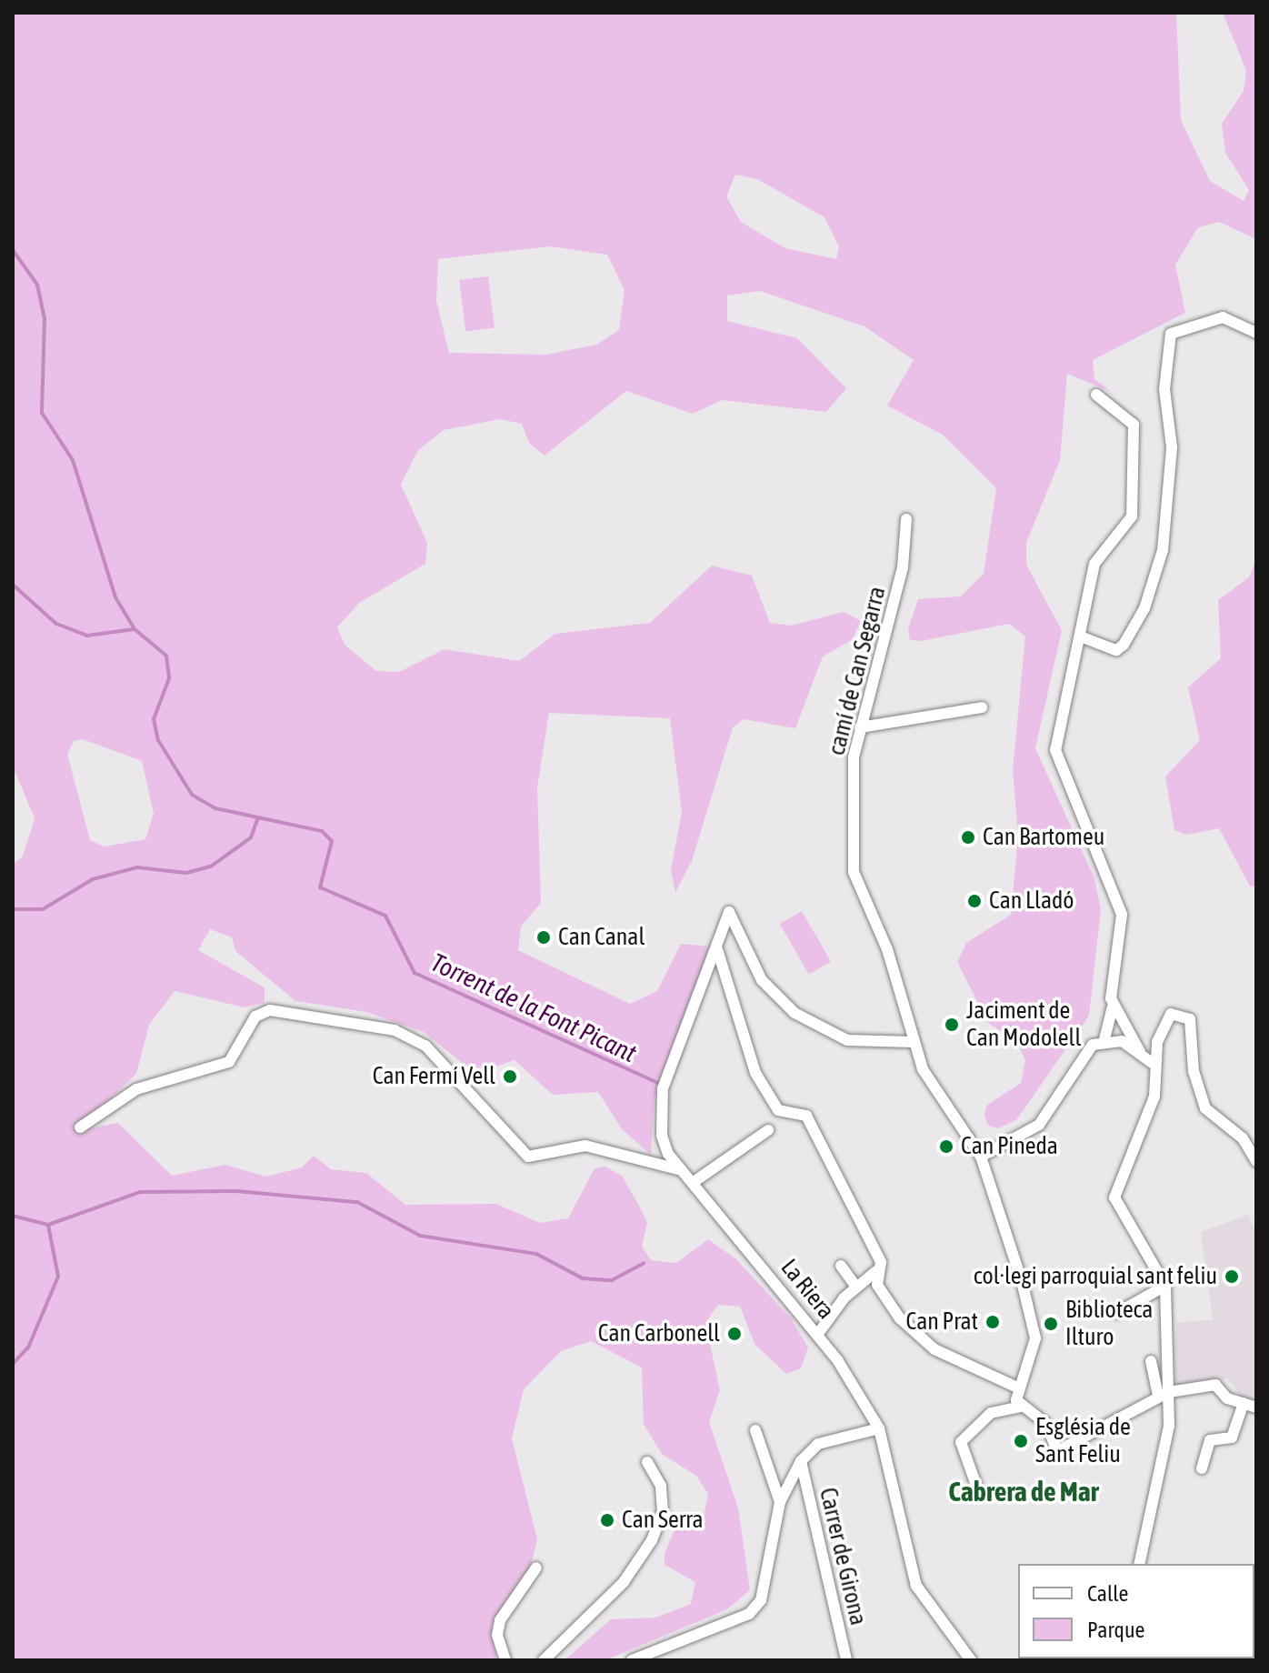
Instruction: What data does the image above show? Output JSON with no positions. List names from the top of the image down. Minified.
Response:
{"streets":{"street":["camí de Can Segarra","La Riera","Carrer de Girona"]},"crossings":[["camí de Can Segarra","La Riera"]],"districts":["Cabrera de Mar"],"water":["Torrent de la Font Picant"],"places":["Can Bartomeu","Can Lladó","Can Canal","Jaciment de Can Modolell","Can Fermí Vell","Can Pineda","col·legi parroquial sant feliu","Can Prat","Biblioteca Ilturo","Can Carbonell","Església de Sant Feliu","Can Serra"],"legend":["Calle","Parque"]}
